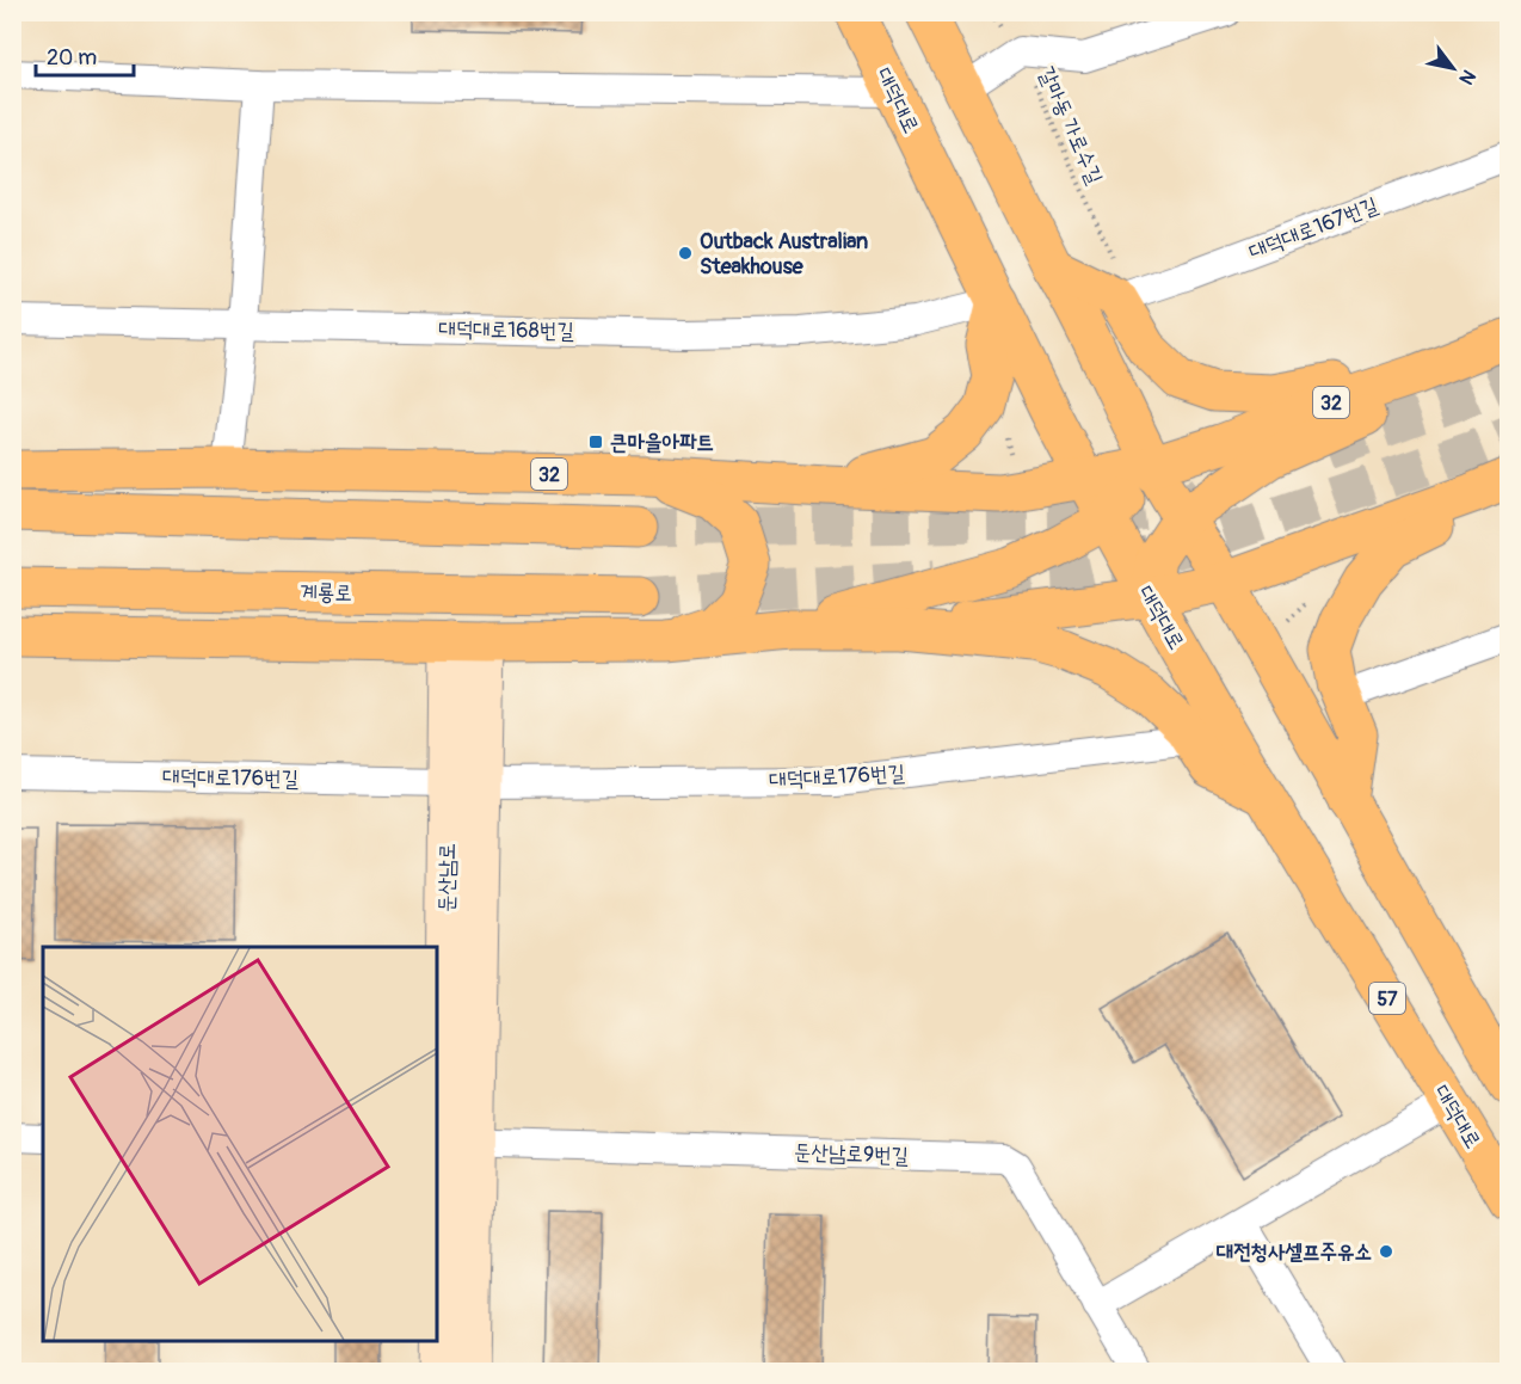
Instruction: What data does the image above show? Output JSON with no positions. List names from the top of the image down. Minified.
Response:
{"streets":{"main road":["대덕대로","32","계룡로","57"],"street":["대덕대로167번길","대덕대로168번길","대덕대로176번길","둔산남로","둔산남로9번길"],"path":["갈마동 가로수길"]},"crossings":[["대덕대로","대덕대로168번길"],["대덕대로","32"],["대덕대로176번길","둔산남로"],["둔산남로","둔산남로9번길"]],"places":{"other":["Outback Australian Steakhouse","대전청사셀프주유소"],"transit":["큰마을아파트"]},"scale_bar":"20 m","north":"bottom right"}
